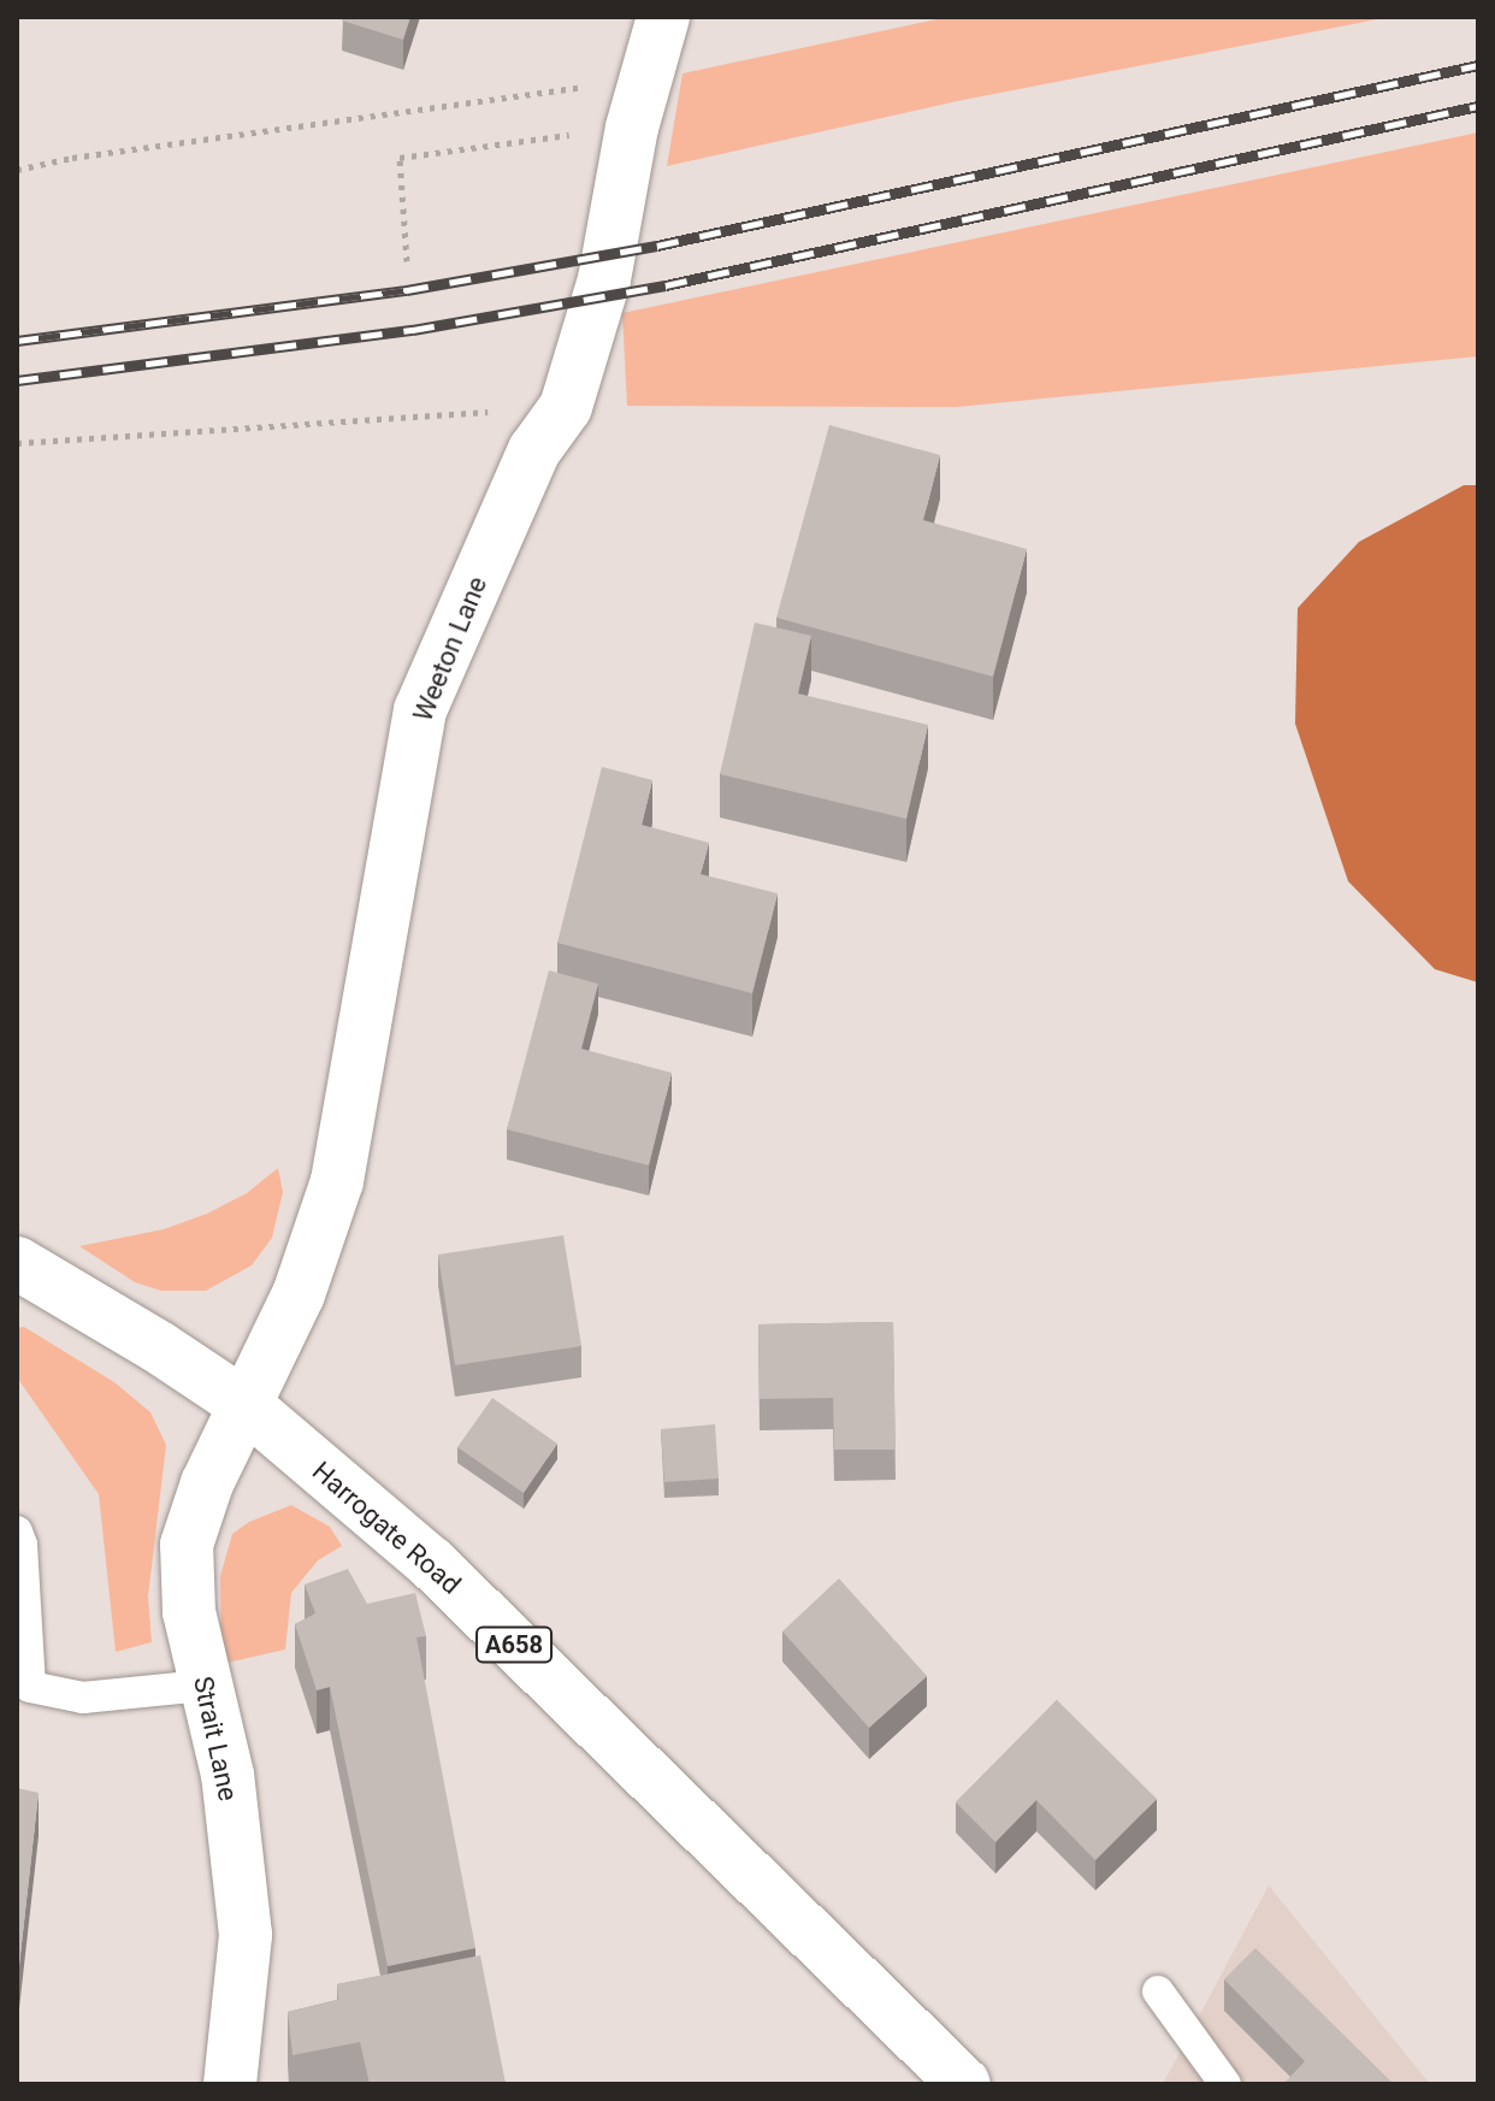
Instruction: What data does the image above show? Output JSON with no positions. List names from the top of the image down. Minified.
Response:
{"streets":{"main road":["Weeton Lane","Harrogate Road","A658","Strait Lane"]},"crossings":[["Weeton Lane","Harrogate Road"],["Weeton Lane","Strait Lane"],["Harrogate Road","Strait Lane"]]}
